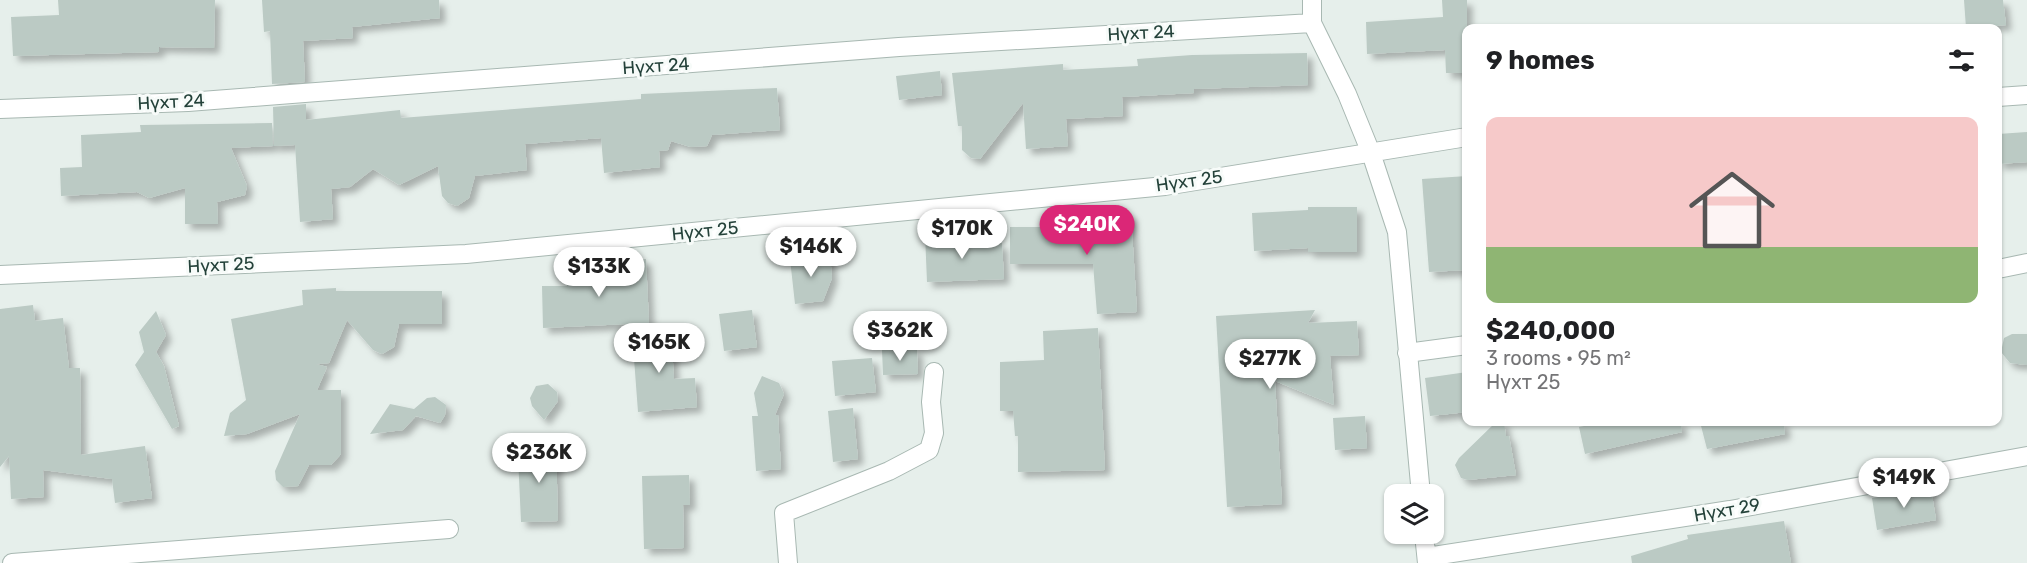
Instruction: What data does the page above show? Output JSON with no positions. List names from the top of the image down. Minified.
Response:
{"streets":{"street":["Нүхт 24","Нүхт 25","Нүхт 29"]},"page":{"heading":"9 homes","list":[{"name":"$240,000","note":"3 rooms · 95 m² · Нүхт 25"}],"price":["$240K","$170K","$146K","$133K","$362K","$165K","$277K","$236K","$149K"]}}
